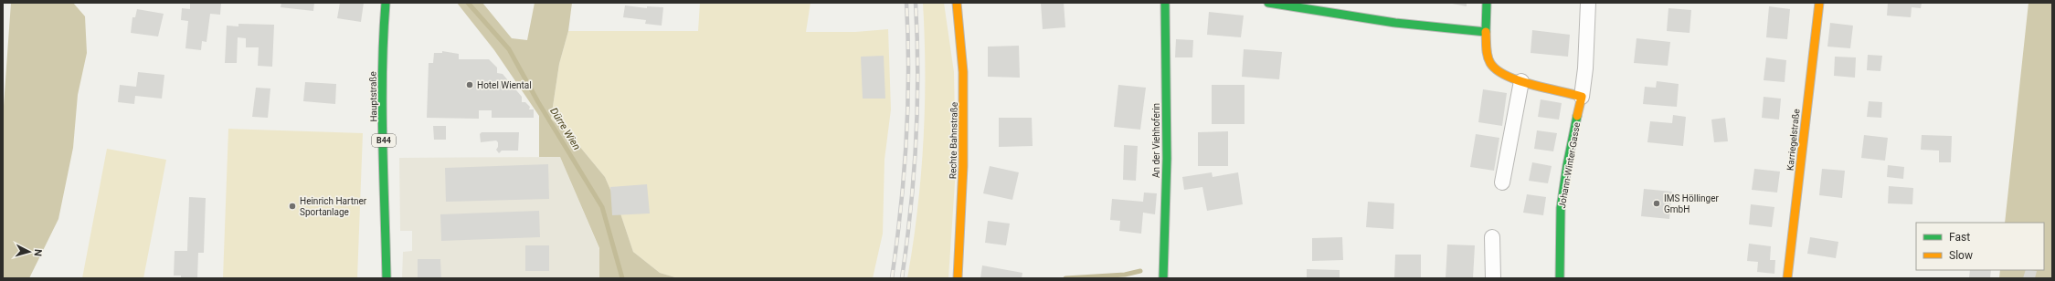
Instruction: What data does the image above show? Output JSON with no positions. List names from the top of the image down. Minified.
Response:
{"streets":{"street":["Hauptstraße","Karriegelstraße","B44","Rechte Bahnstraße","An der Viehhoferin","Johann-Winter-Gasse"]},"water":["Dürre Wien"],"places":["Hotel Wiental","IMS Höllinger GmbH","Heinrich Hartner Sportanlage"],"legend":["Fast","Slow"],"north":"right"}
